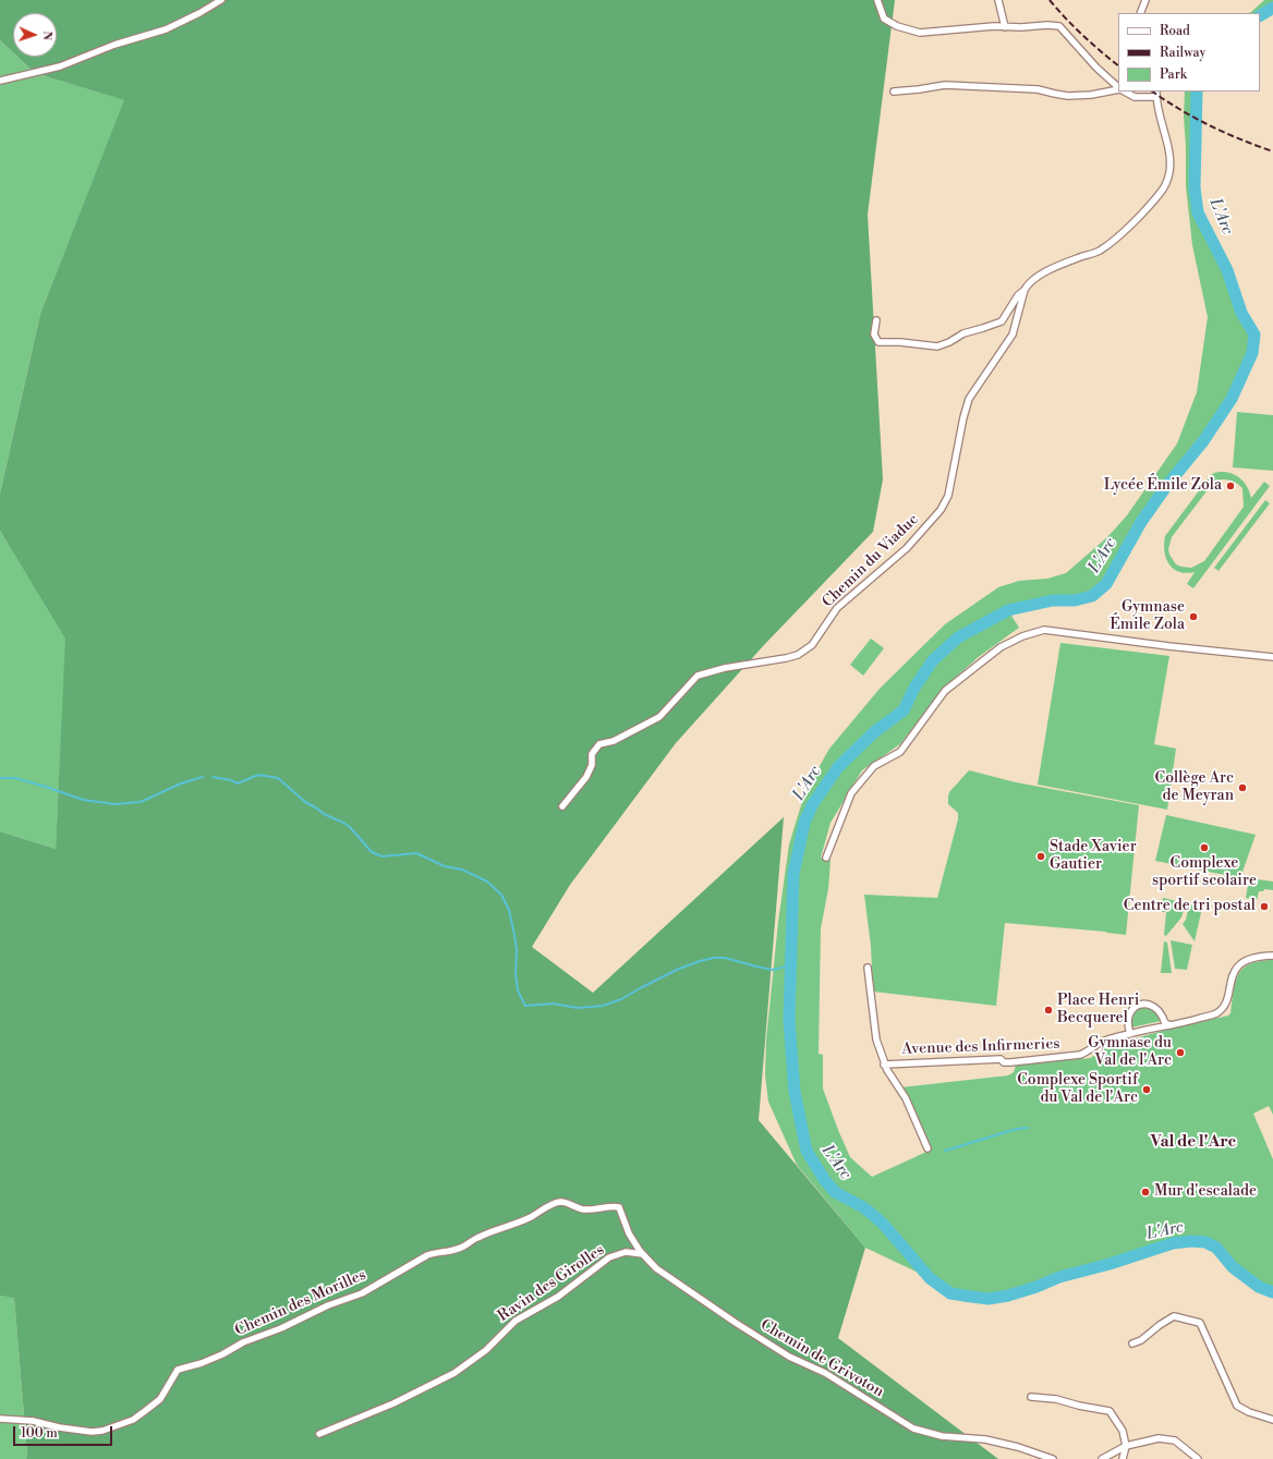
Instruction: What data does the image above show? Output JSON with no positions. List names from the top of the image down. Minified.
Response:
{"streets":{"street":["Chemin du Viaduc","Avenue des Infirmeries","Ravin des Girolles","Chemin des Morilles","Chemin de Grivoton"]},"crossings":[["Ravin des Girolles","Chemin de Grivoton"],["Chemin des Morilles","Chemin de Grivoton"]],"districts":["Val de l'Arc"],"water":["L'Arc"],"places":["Lycée Émile Zola","Gymnase Émile Zola","Collège Arc de Meyran","Complexe sportif scolaire","Stade Xavier Gautier","Centre de tri postal","Place Henri Becquerel","Gymnase du Val de l'Arc","Complexe Sportif du Val de l'Arc","Mur d'escalade"],"legend":["Road","Railway","Park"],"scale_bar":"100 m","north":"right"}
